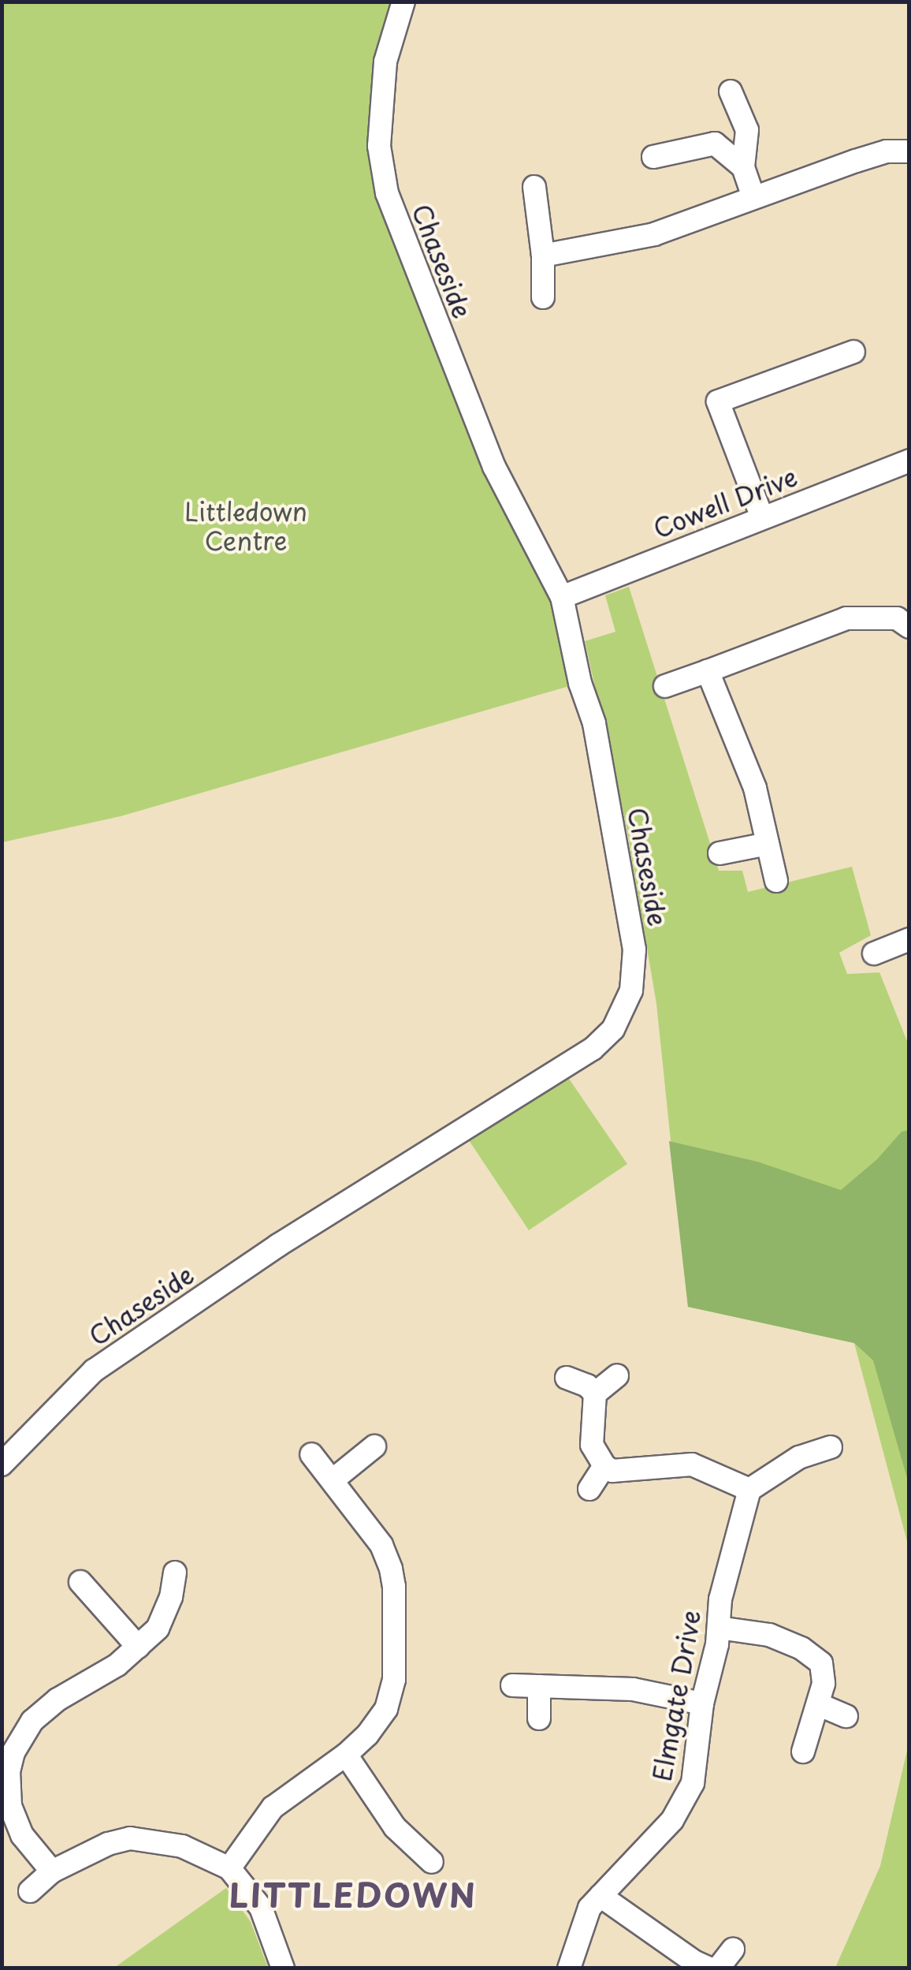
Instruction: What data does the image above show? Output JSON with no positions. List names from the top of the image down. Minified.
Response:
{"streets":{"street":["Chaseside","Cowell Drive","Elmgate Drive"]},"crossings":[["Chaseside","Cowell Drive"]],"districts":["LITTLEDOWN"],"parks":["Littledown Centre"]}
